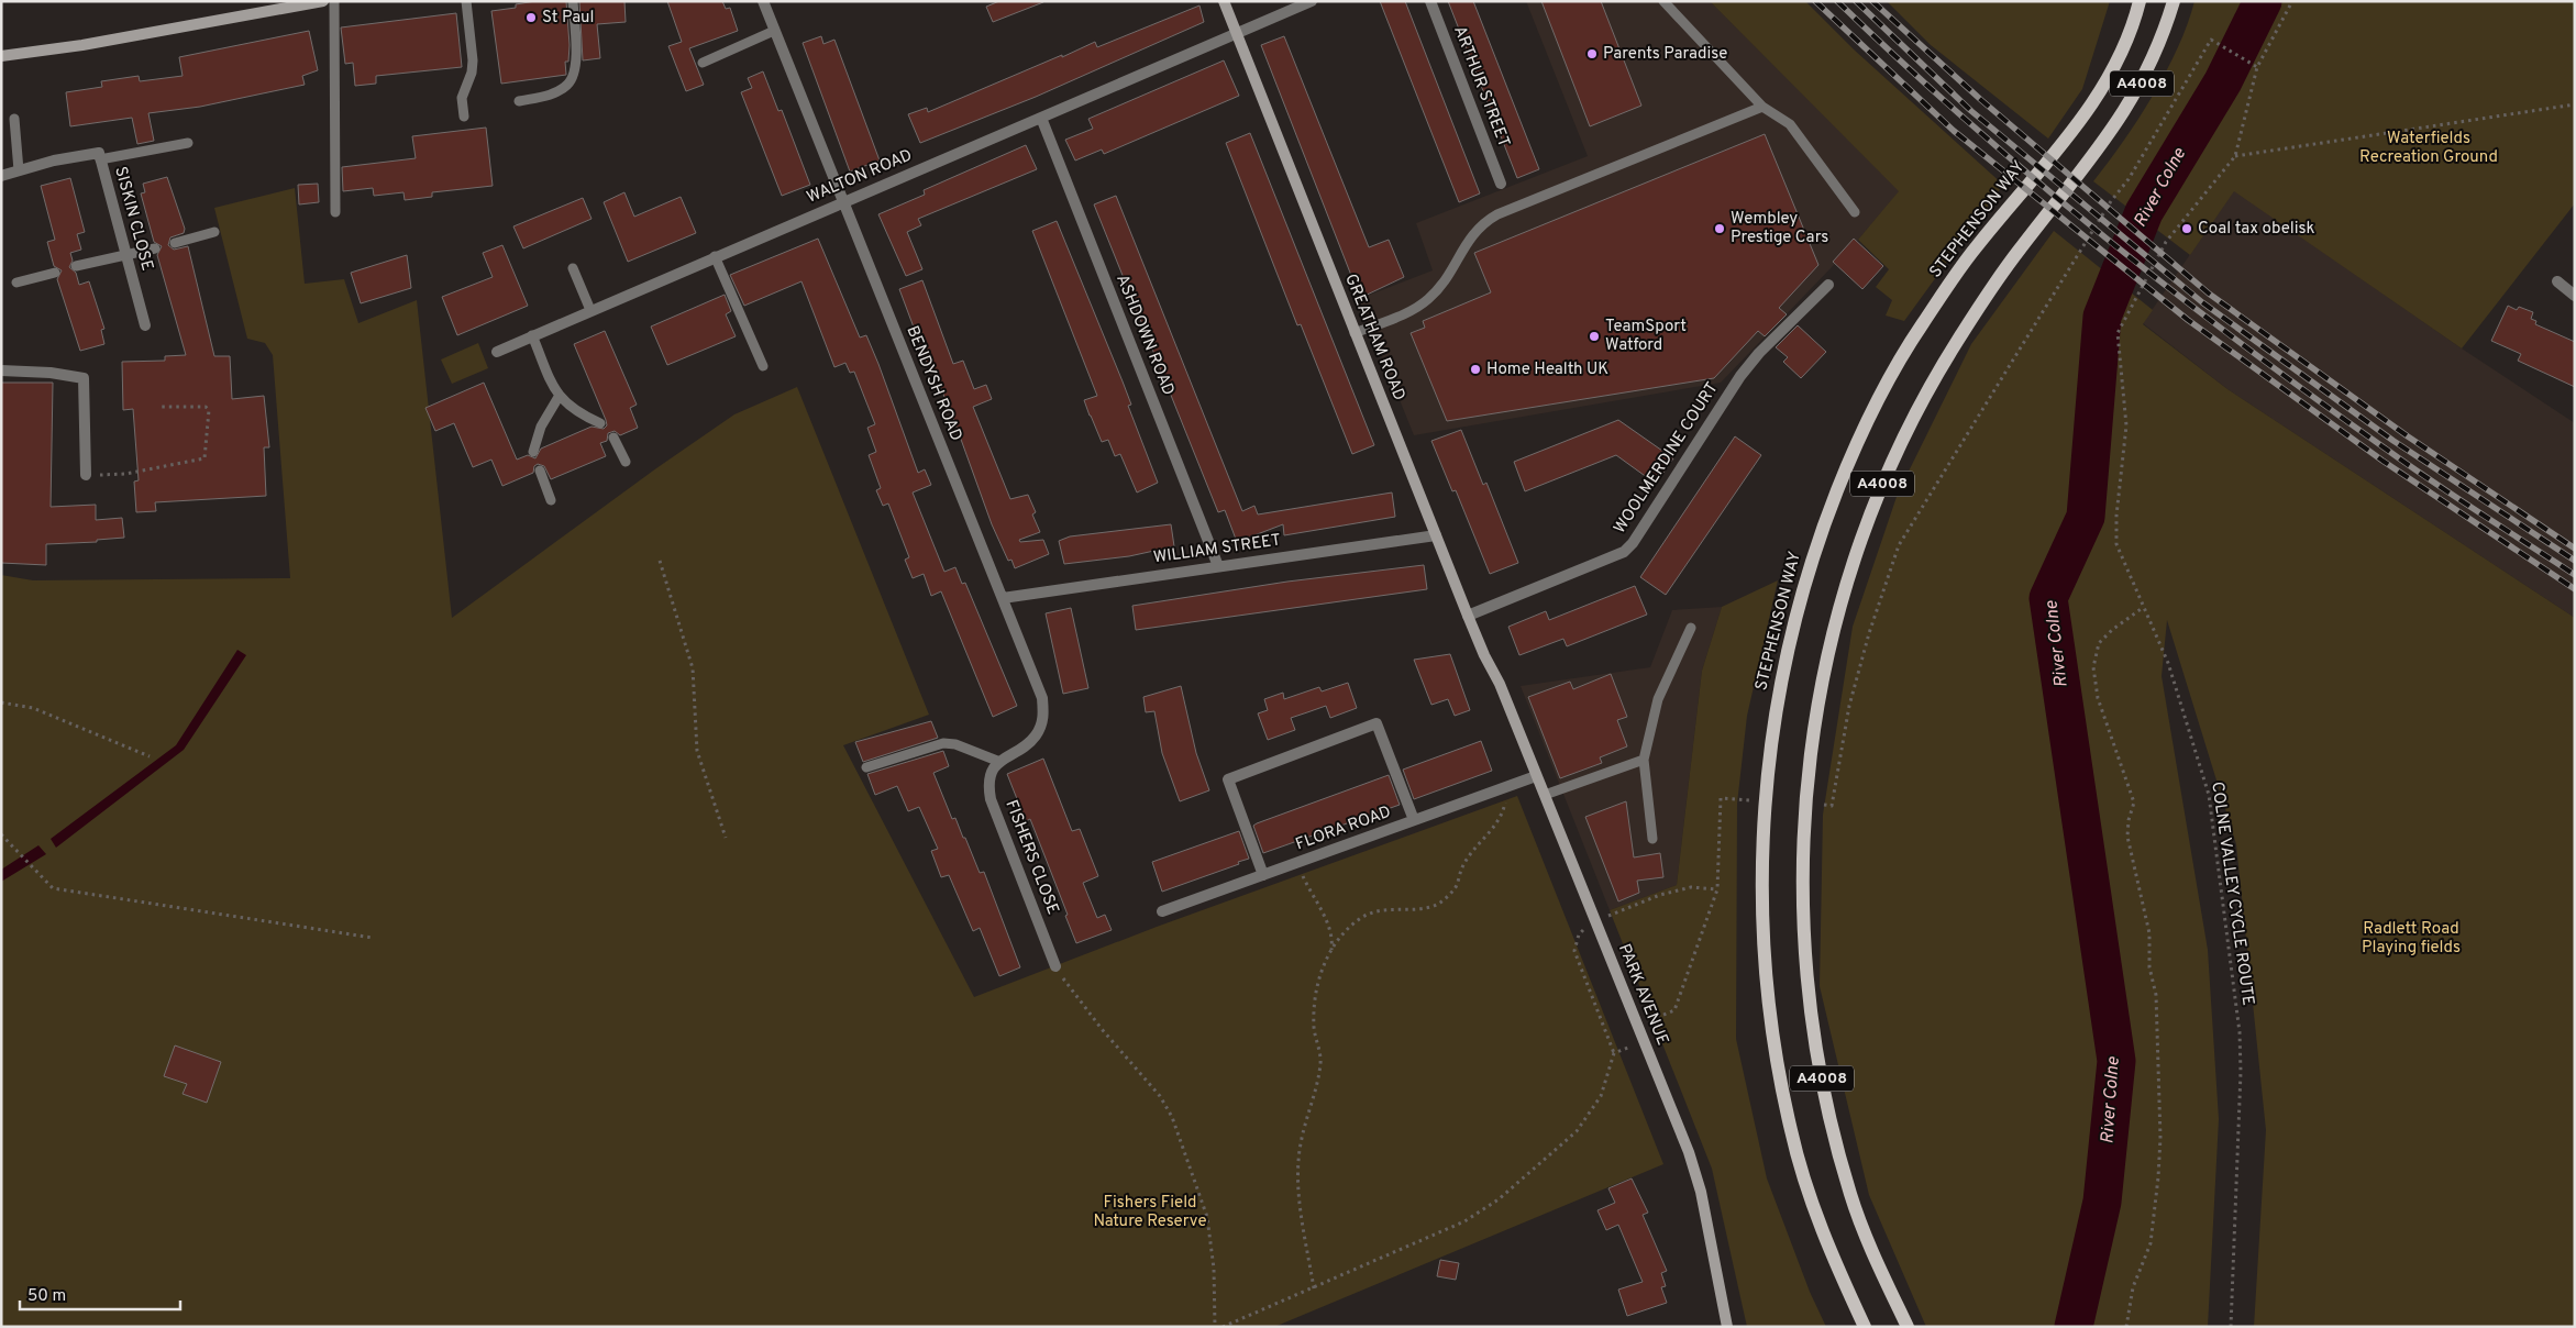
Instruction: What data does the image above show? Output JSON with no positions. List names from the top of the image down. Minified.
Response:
{"streets":{"main road":["A4008","STEPHENSON WAY"],"street":["ARTHUR STREET","WALTON ROAD","SISKIN CLOSE","ASHDOWN ROAD","GREATHAM ROAD","BENDYSH ROAD","WOOLMERDINE COURT","WILLIAM STREET","FLORA ROAD","FISHERS CLOSE","PARK AVENUE"],"path":["COLNE VALLEY CYCLE ROUTE"]},"crossings":[["WALTON ROAD","ASHDOWN ROAD"],["WALTON ROAD","GREATHAM ROAD"],["WALTON ROAD","BENDYSH ROAD"],["ASHDOWN ROAD","WILLIAM STREET"],["GREATHAM ROAD","WOOLMERDINE COURT"],["GREATHAM ROAD","WILLIAM STREET"],["GREATHAM ROAD","PARK AVENUE"],["BENDYSH ROAD","WILLIAM STREET"],["BENDYSH ROAD","FISHERS CLOSE"],["FLORA ROAD","PARK AVENUE"]],"water":["River Colne"],"parks":["Waterfields Recreation Ground","Radlett Road Playing fields","Fishers Field Nature Reserve"],"places":["St Paul","Parents Paradise","Wembley Prestige Cars","Coal tax obelisk","TeamSport Watford","Home Health UK"],"scale_bar":"50 m"}
